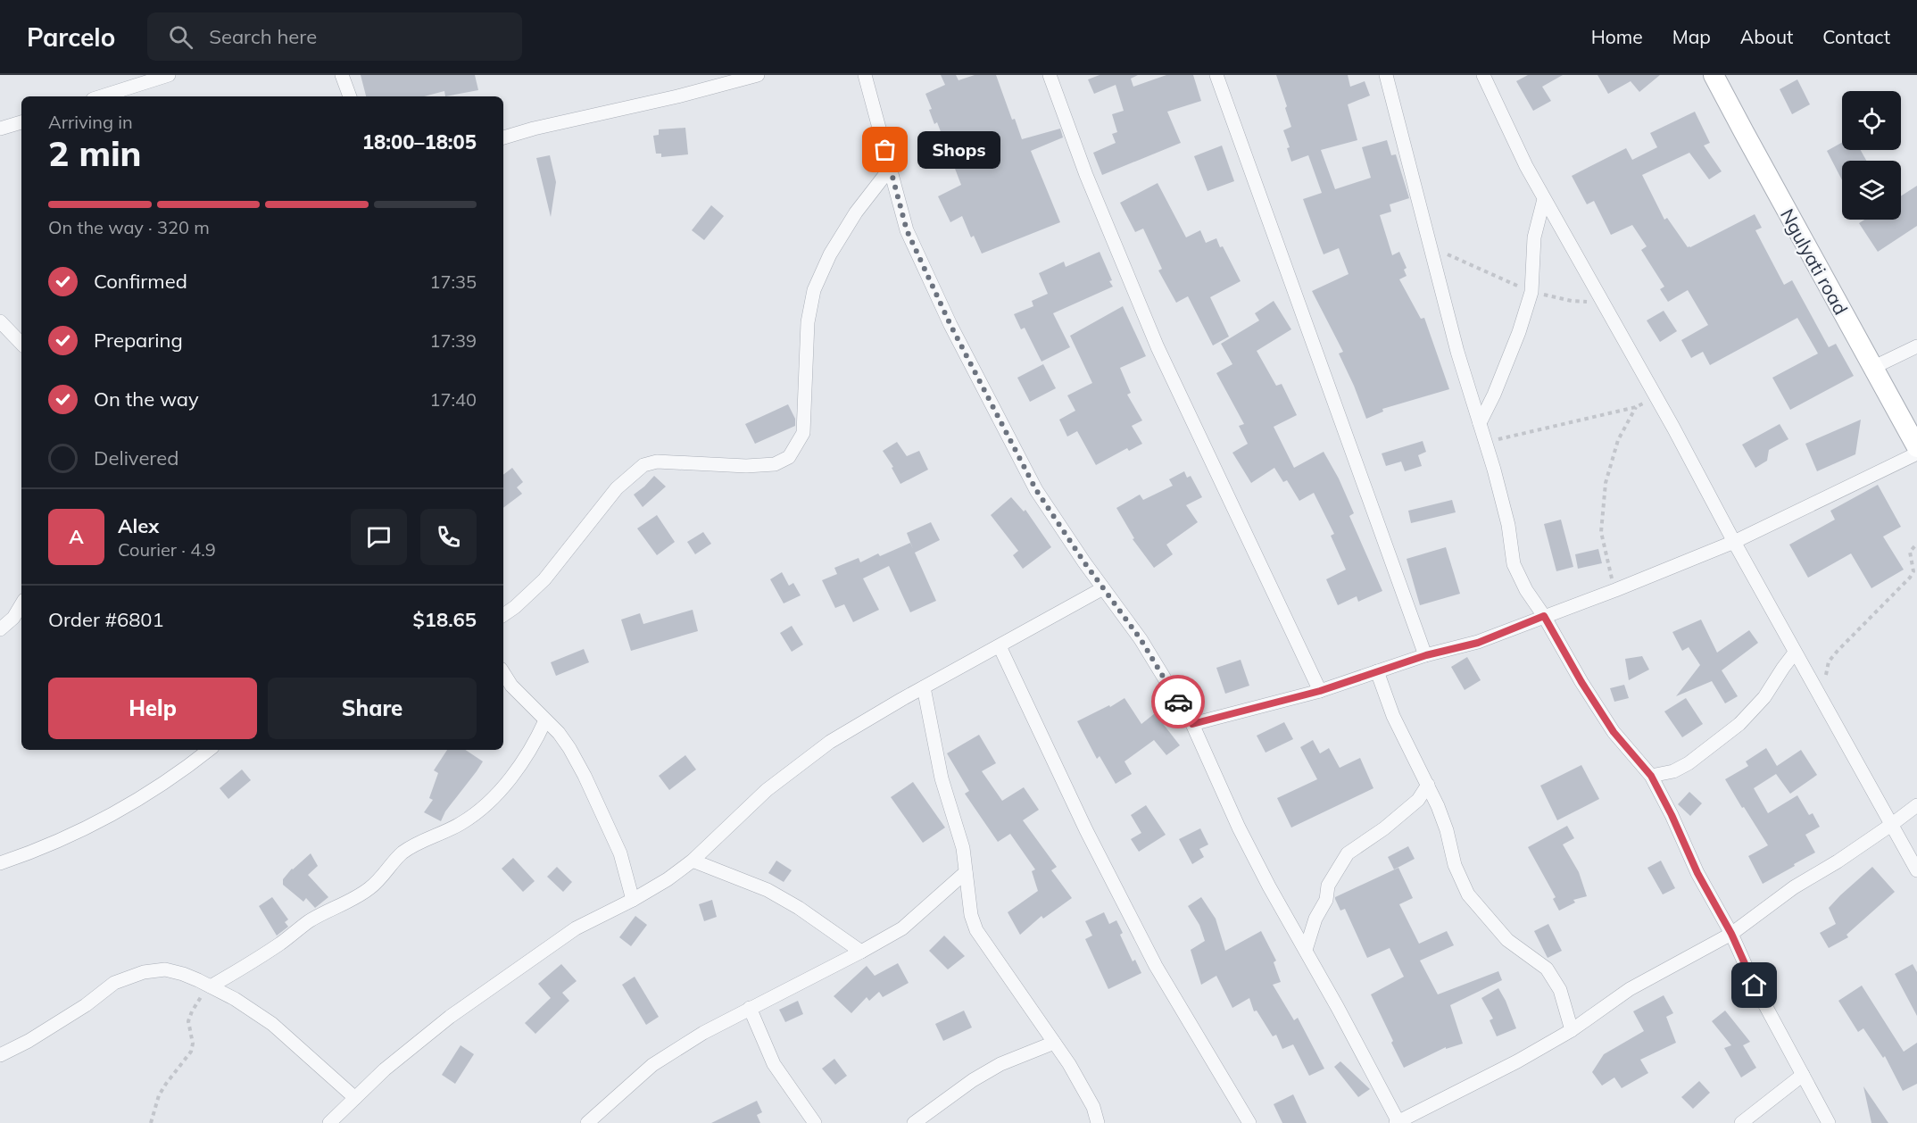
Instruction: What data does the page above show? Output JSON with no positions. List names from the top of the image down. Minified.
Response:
{"streets":{"main road":["Ngulyati road"]},"places":["Shops"],"page":{"header":"Parcelo","search":"Search here","nav":["Home","Map","About","Contact"],"heading":["2 min","Arriving in","18:00–18:05"],"panel":["Alex","Courier · 4.9","Order #6801","$18.65"],"bubble":"Shops","bar":"On the way · 320 m","list":[["Confirmed","17:35"],["Preparing","17:39"],["On the way","17:40"],"Delivered"],"round":"A","buttons":["Help","Share"]}}
